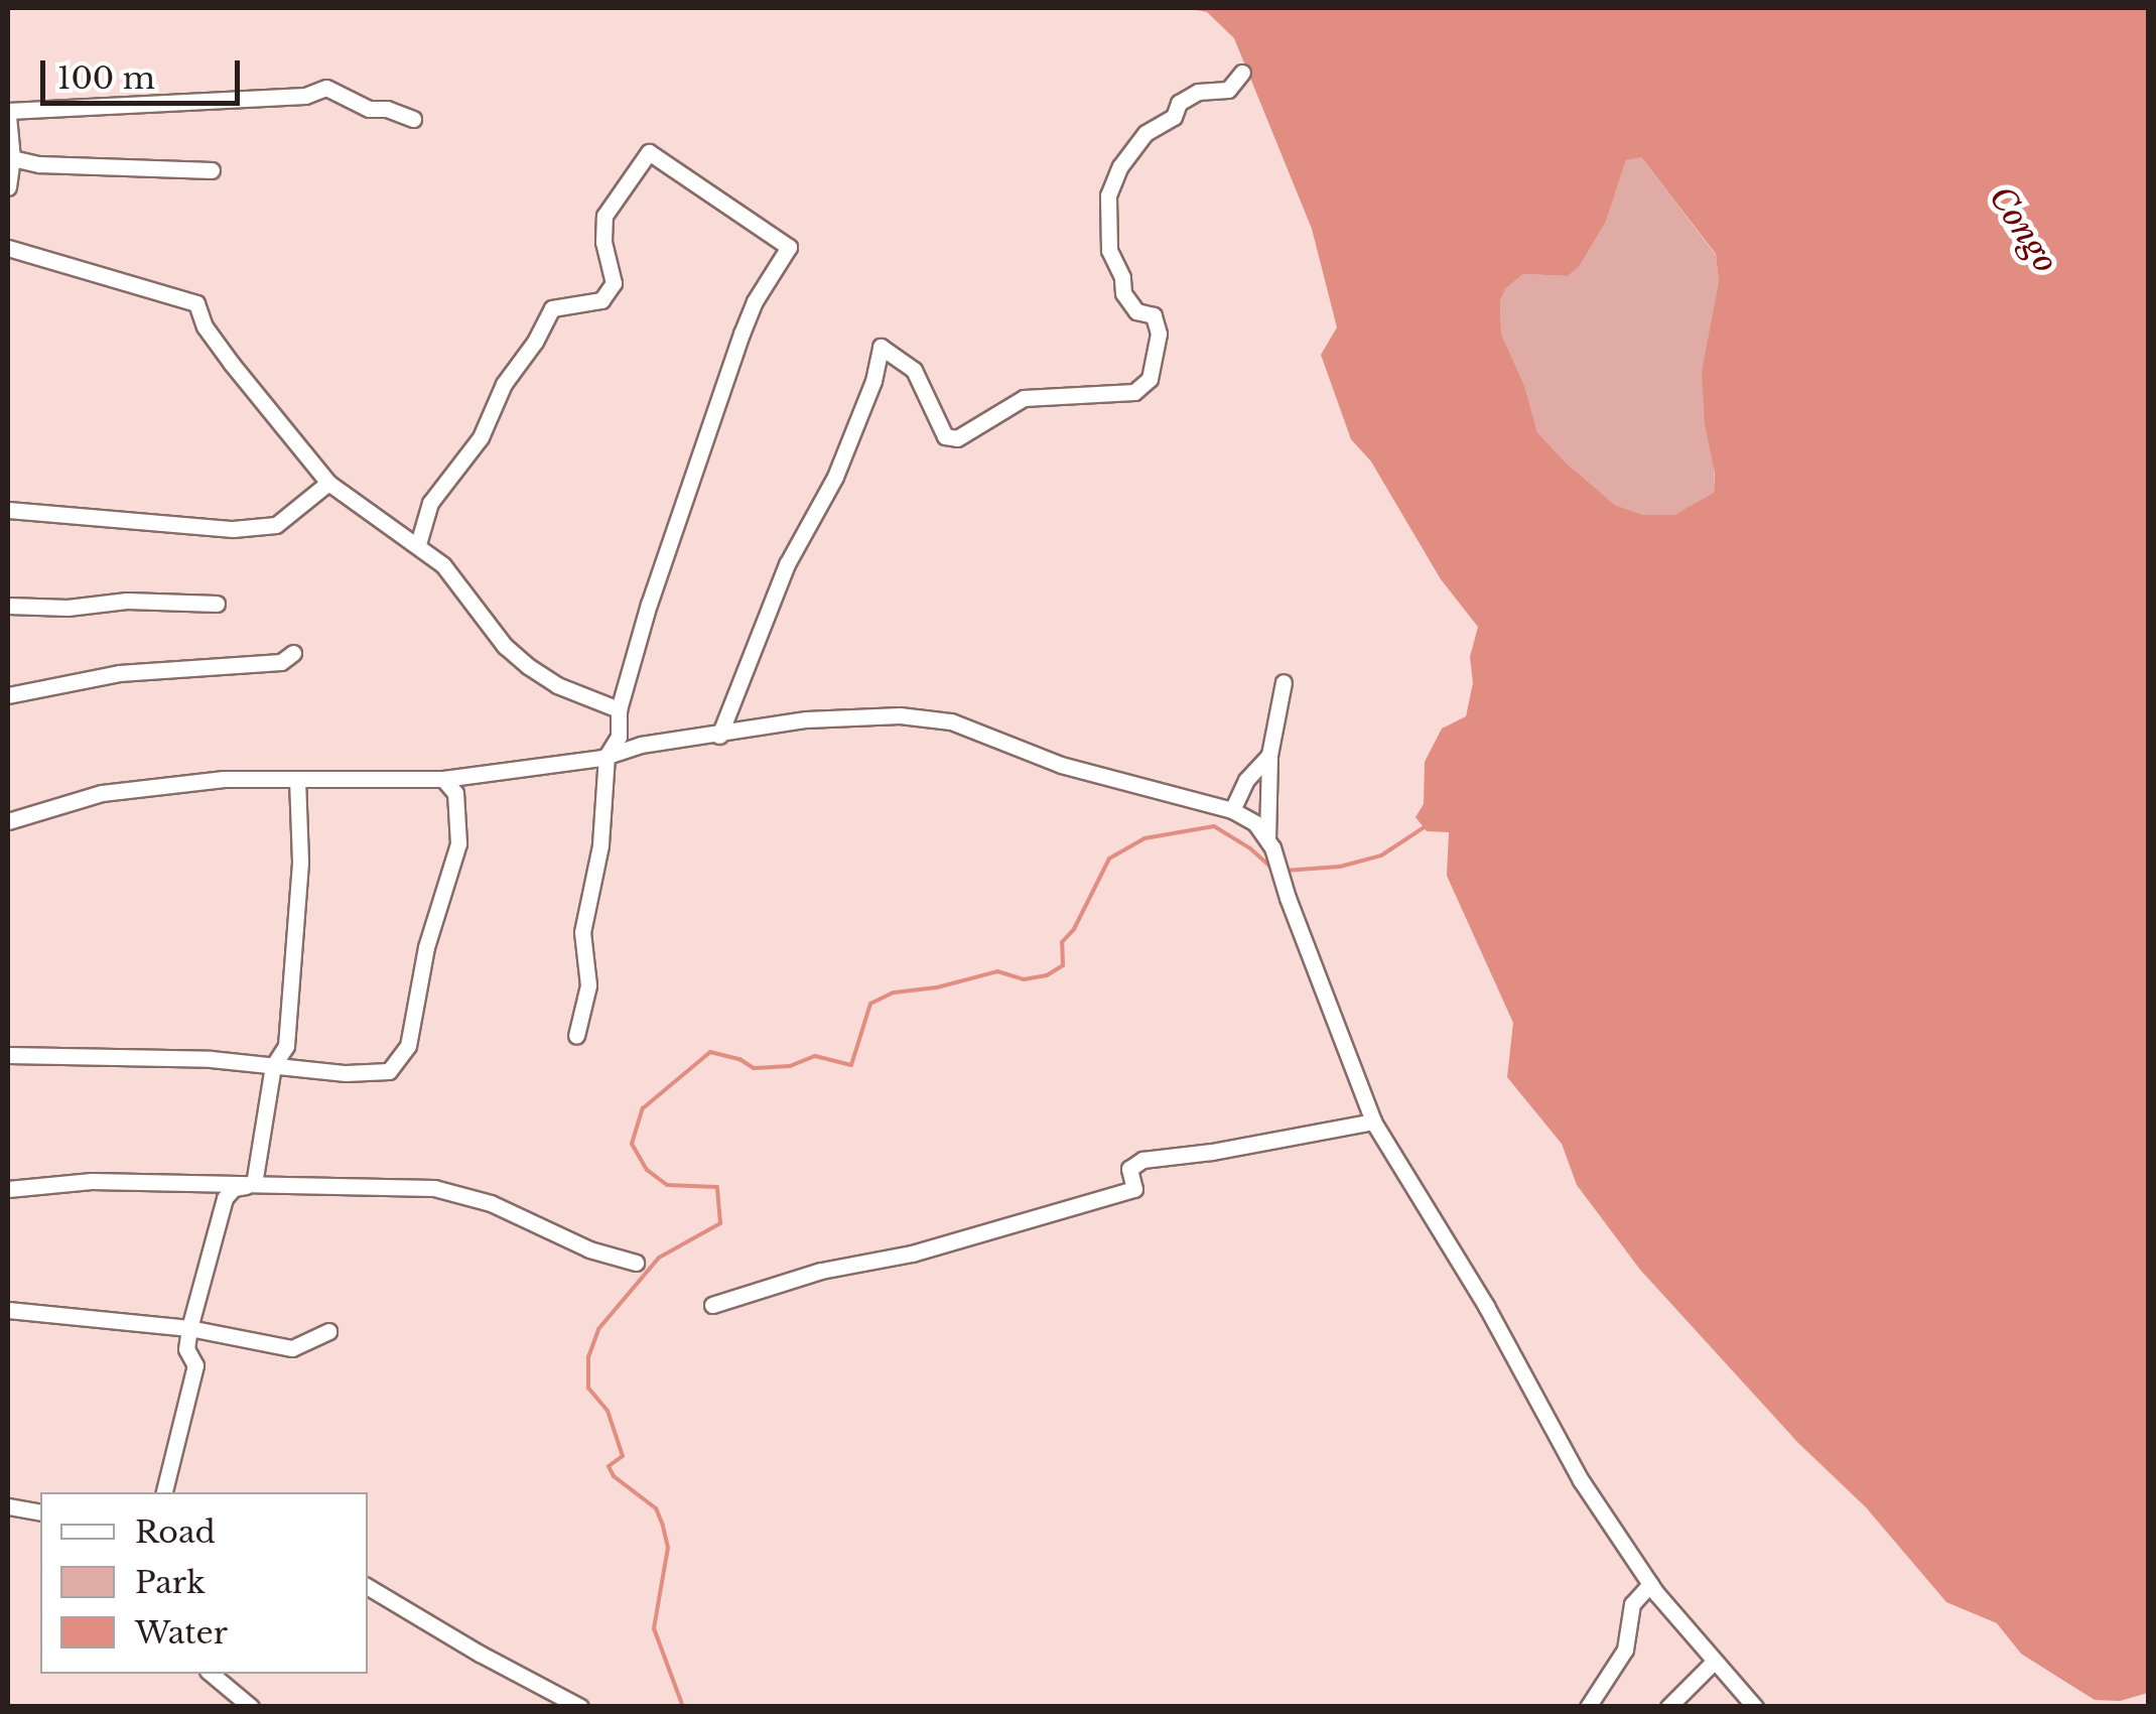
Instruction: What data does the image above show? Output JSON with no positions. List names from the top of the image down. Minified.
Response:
{"water":["Congo"],"legend":["Road","Park","Water"],"scale_bar":"100 m"}
